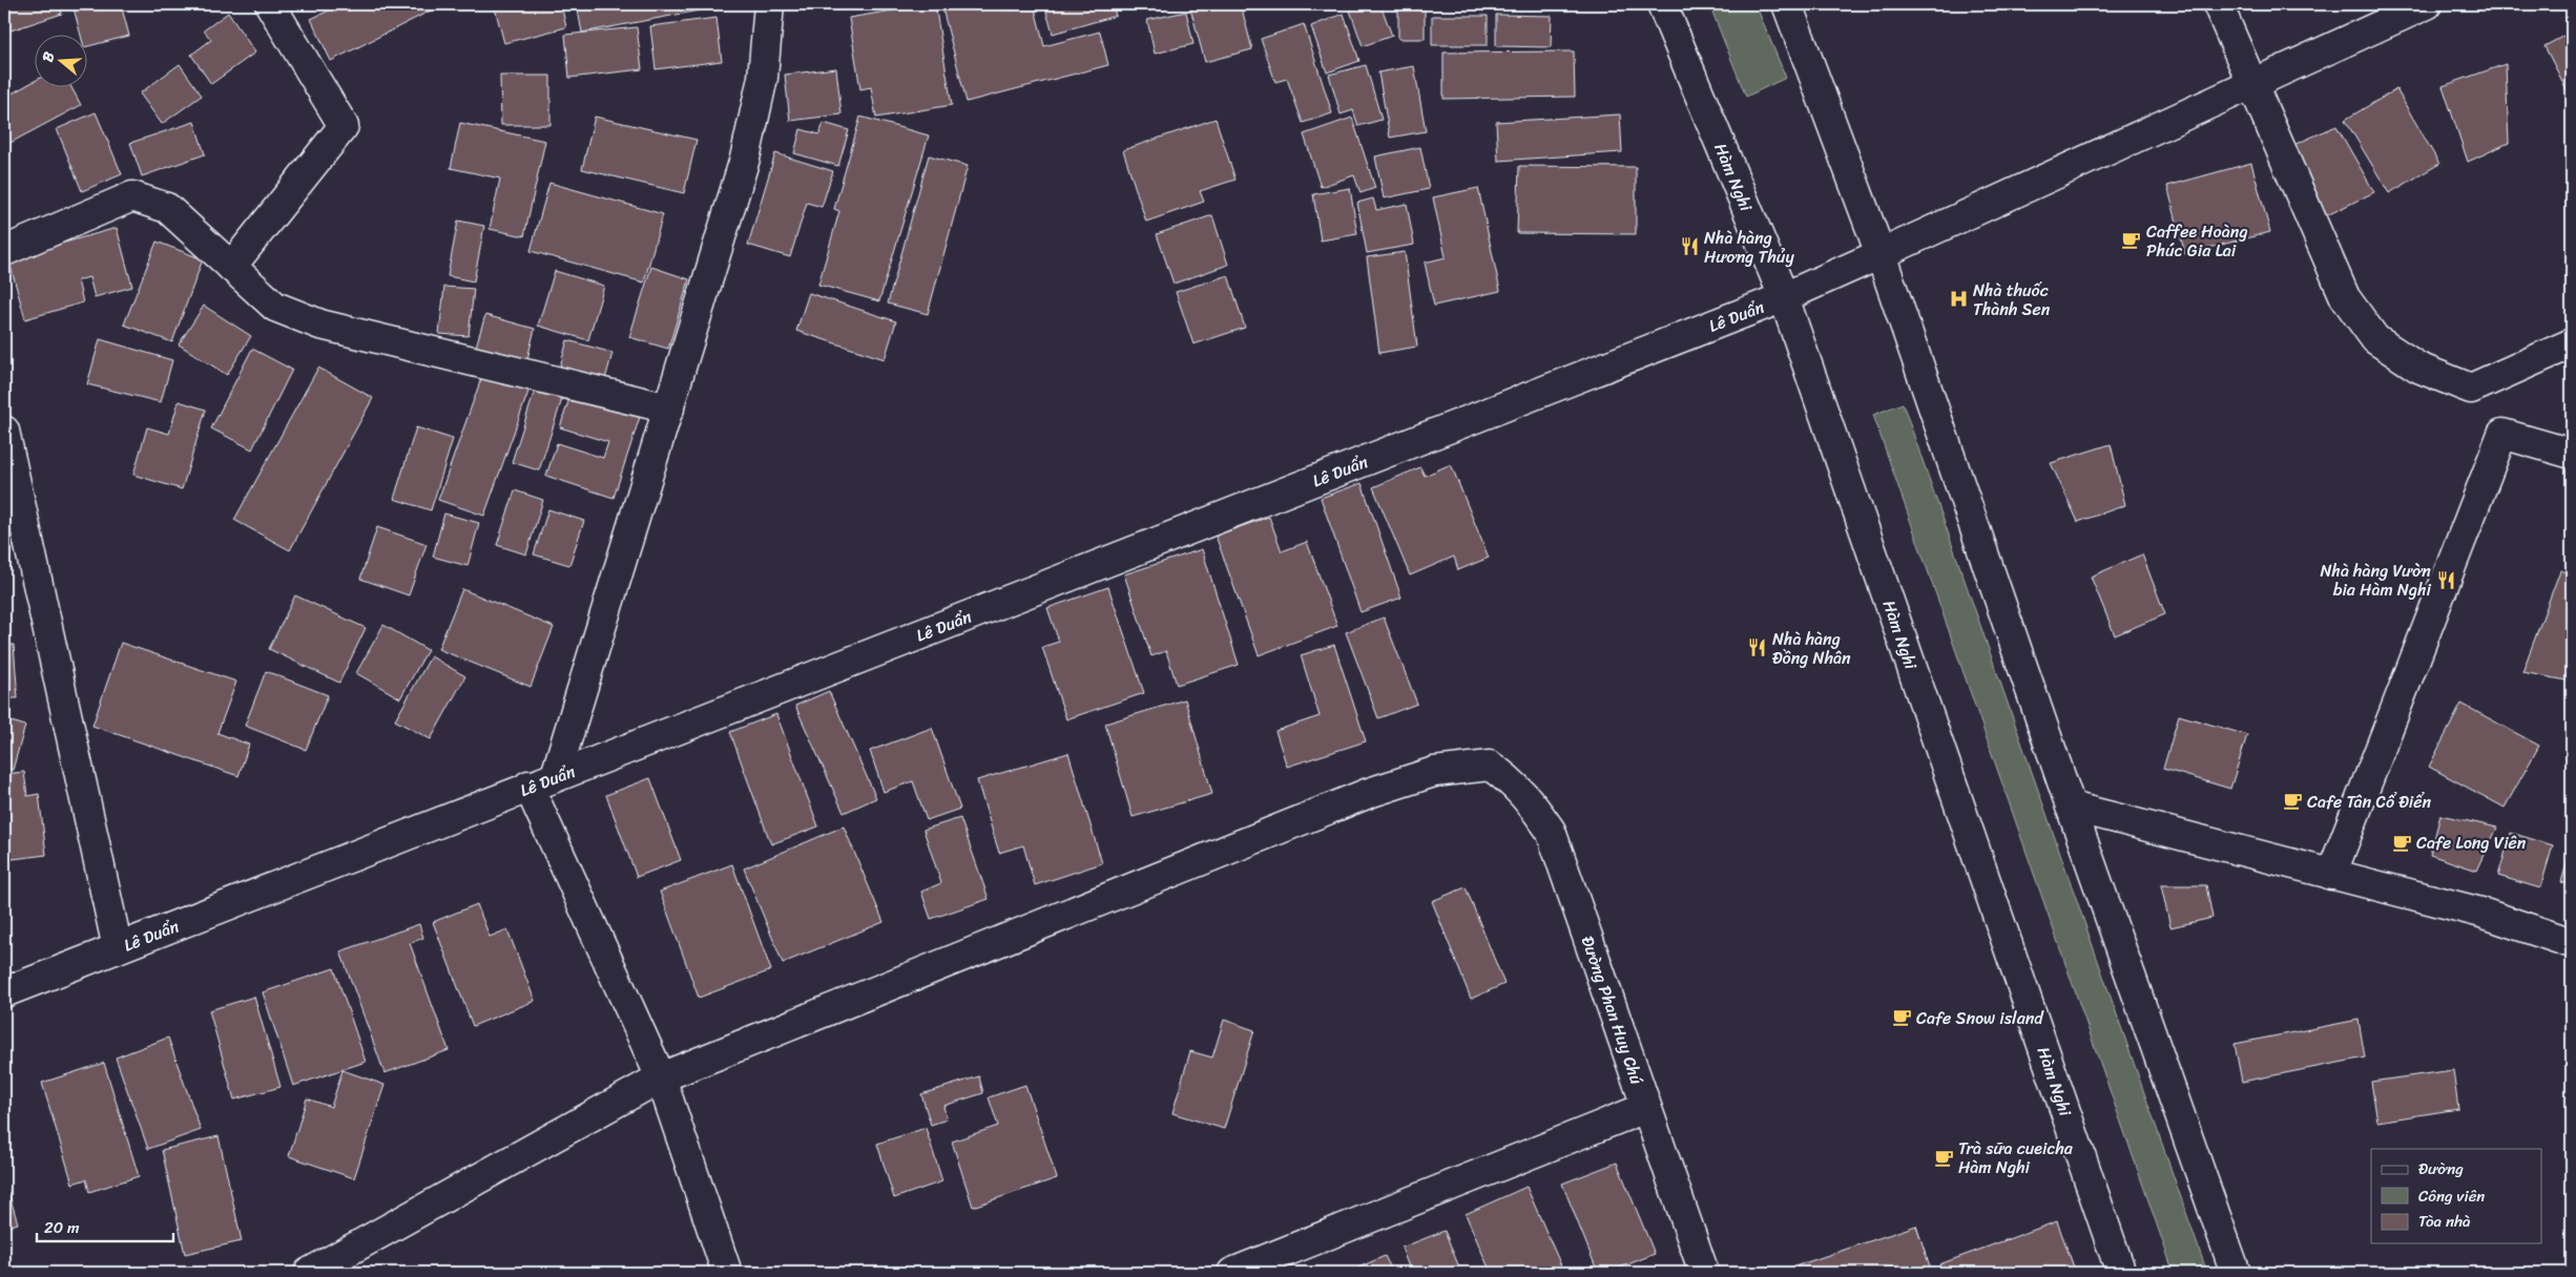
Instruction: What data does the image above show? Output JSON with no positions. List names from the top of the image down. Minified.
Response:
{"streets":{"street":["Hàm Nghi","Lê Duẩn","Đường Phan Huy Chú"]},"crossings":[["Hàm Nghi","Lê Duẩn"]],"places":{"cafe":["Caffee Hoàng Phúc Gia Lai","Cafe Tân Cổ Điển","Cafe Long Viên","Cafe Snow island","Trà sữa cueicha Hàm Nghi"],"restaurant":["Nhà hàng Hương Thủy","Nhà hàng Vườn bia Hàm Nghi","Nhà hàng Đồng Nhân"],"hospital":["Nhà thuốc Thành Sen"]},"legend":["Đường","Công viên","Tòa nhà"],"scale_bar":"20 m","north":"left"}
